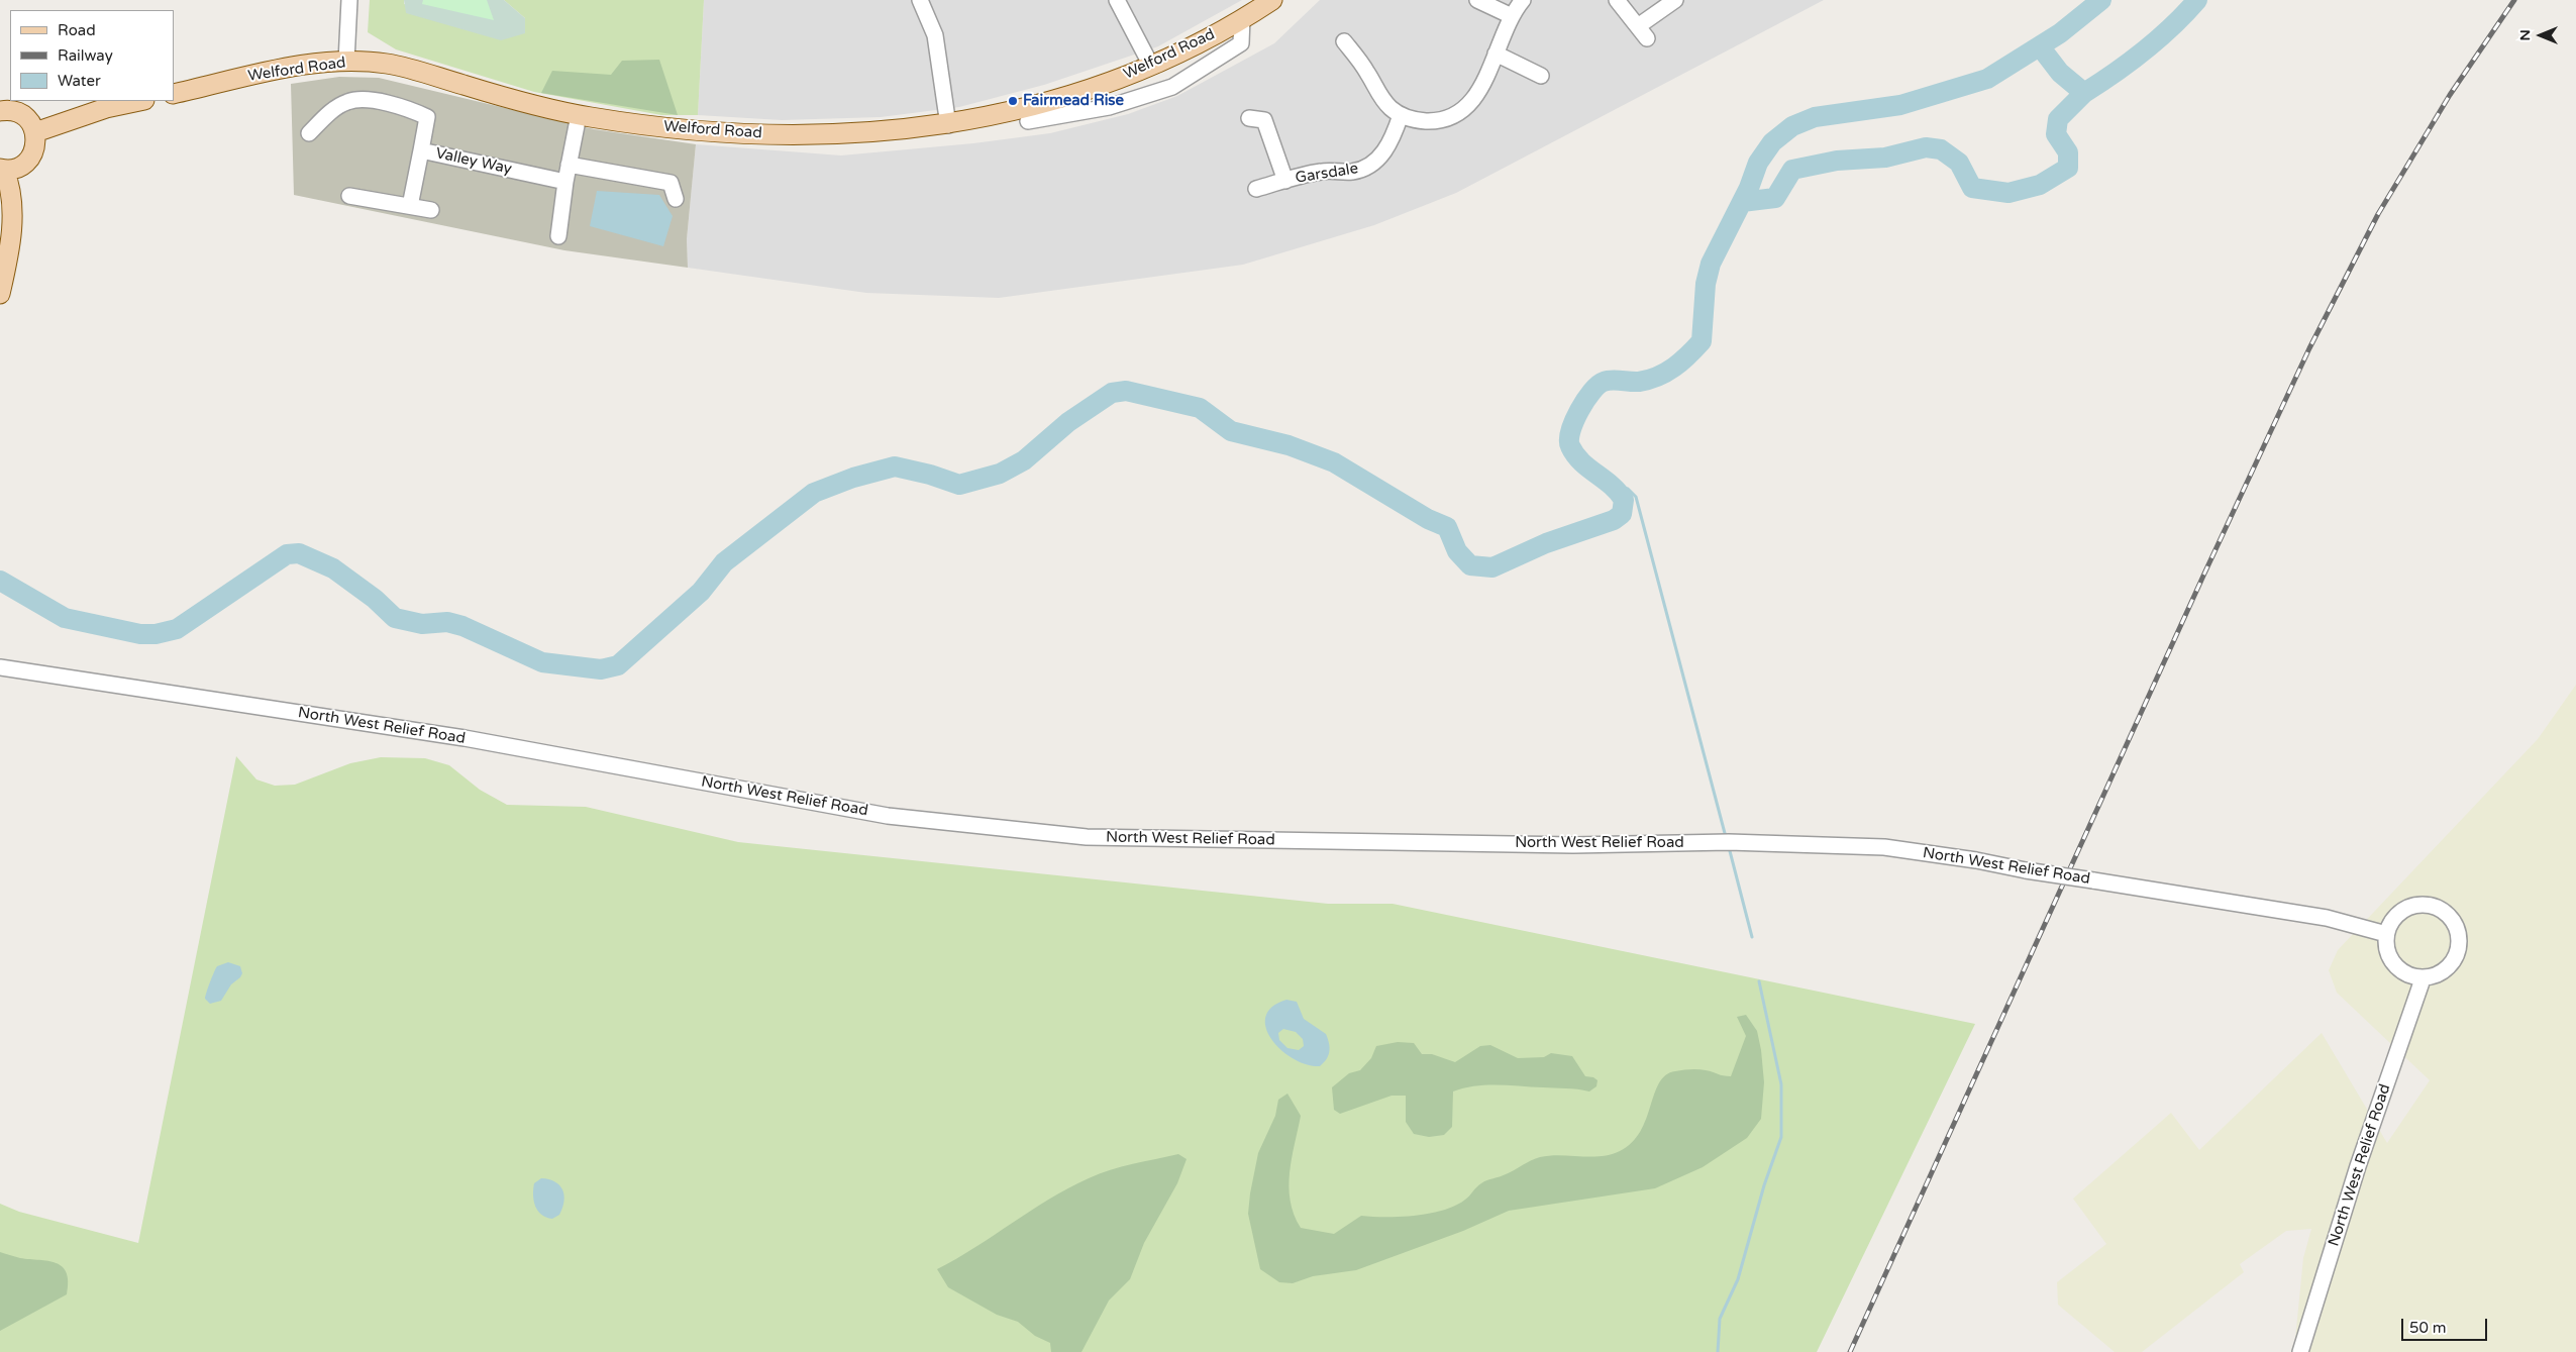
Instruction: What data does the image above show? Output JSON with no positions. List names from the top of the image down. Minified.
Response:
{"streets":{"main road":["Welford Road"],"street":["Valley Way","Garsdale","North West Relief Road"]},"places":["Fairmead Rise"],"legend":["Road","Railway","Water"],"scale_bar":"50 m","north":"left"}
